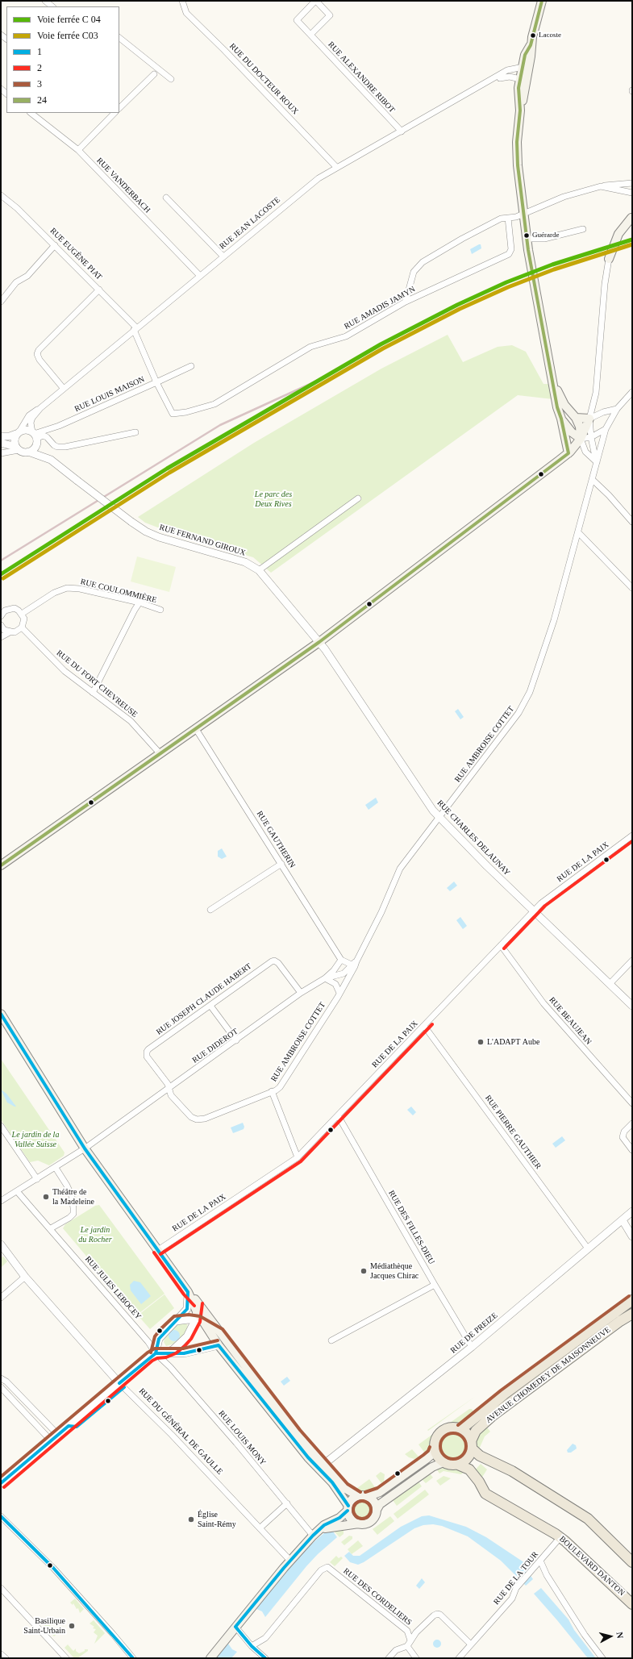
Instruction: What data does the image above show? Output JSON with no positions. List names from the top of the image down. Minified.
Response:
{"streets":{"main road":["AVENUE CHOMEDEY DE MAISONNEUVE","BOULEVARD DANTON"],"street":["RUE ALEXANDRE RIBOT","RUE DU DOCTEUR ROUX","RUE VANDERBACH","RUE JEAN LACOSTE","RUE EUGÈNE PIAT","RUE AMADIS JAMYN","RUE LOUIS MAISON","RUE FERNAND GIROUX","RUE COULOMMIÈRE","RUE DU FORT CHEVREUSE","RUE AMBROISE COTTET","RUE CHARLES DELAUNAY","RUE GAUTHERIN","RUE DE LA PAIX","RUE JOSEPH CLAUDE HABERT","RUE BEAUJEAN","RUE DIDEROT","RUE PIERRE GAUTHIER","RUE DES FILLES-DIEU","RUE JULES LEBOCEY","RUE DE PREIZE","RUE DU GÉNÉRAL DE GAULLE","RUE LOUIS MONY","RUE DE LA TOUR","RUE DES CORDELIERS"]},"crossings":[["RUE ALEXANDRE RIBOT","RUE JEAN LACOSTE"],["RUE DU DOCTEUR ROUX","RUE JEAN LACOSTE"],["RUE VANDERBACH","RUE JEAN LACOSTE"],["RUE JEAN LACOSTE","RUE EUGÈNE PIAT"],["RUE JEAN LACOSTE","RUE LOUIS MAISON"],["RUE JEAN LACOSTE","RUE FERNAND GIROUX"],["RUE EUGÈNE PIAT","RUE LOUIS MAISON"],["RUE AMADIS JAMYN","RUE LOUIS MAISON"],["RUE LOUIS MAISON","RUE FERNAND GIROUX"],["RUE FERNAND GIROUX","RUE CHARLES DELAUNAY"],["RUE AMBROISE COTTET","RUE CHARLES DELAUNAY"],["RUE AMBROISE COTTET","RUE GAUTHERIN"],["RUE AMBROISE COTTET","RUE JOSEPH CLAUDE HABERT"],["RUE AMBROISE COTTET","RUE DIDEROT"],["RUE CHARLES DELAUNAY","RUE DE LA PAIX"],["RUE GAUTHERIN","RUE DIDEROT"],["RUE DE LA PAIX","RUE BEAUJEAN"],["RUE DE LA PAIX","RUE PIERRE GAUTHIER"],["RUE DE LA PAIX","RUE DES FILLES-DIEU"],["RUE JOSEPH CLAUDE HABERT","RUE DIDEROT"],["RUE DIDEROT","RUE JULES LEBOCEY"],["RUE PIERRE GAUTHIER","RUE DE PREIZE"],["RUE DES FILLES-DIEU","RUE DE PREIZE"],["RUE JULES LEBOCEY","RUE LOUIS MONY"],["AVENUE CHOMEDEY DE MAISONNEUVE","BOULEVARD DANTON"],["BOULEVARD DANTON","RUE DE LA TOUR"]],"parks":["Le parc des Deux Rives","Le jardin de la Vallée Suisse","Le jardin du Rocher"],"places":["Lacoste","Guérarde","L'ADAPT Aube","Théâtre de la Madeleine","Médiathèque Jacques Chirac","Église Saint-Rémy","Basilique Saint-Urbain"],"lines":["transit line 24","rail line C03","transit line 2","transit line 1","transit line 3"],"legend":["Voie ferrée C 04","Voie ferrée C03","1","2","3","24"],"north":"right"}
